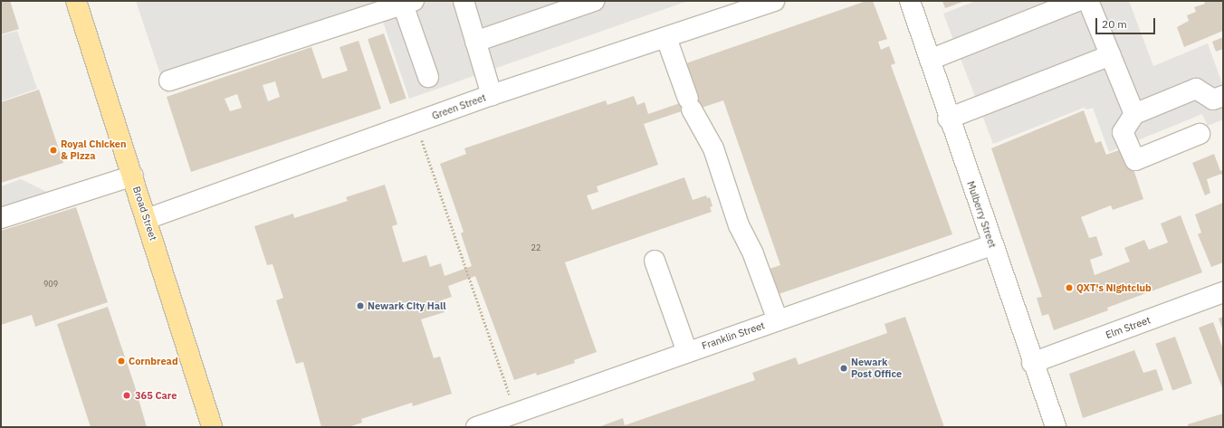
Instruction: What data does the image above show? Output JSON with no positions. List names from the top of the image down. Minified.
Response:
{"streets":{"main road":["Broad Street"],"street":["Green Street","Mulberry Street","Elm Street","Franklin Street"]},"crossings":[["Green Street","Broad Street"],["Mulberry Street","Elm Street"],["Mulberry Street","Franklin Street"]],"places":["Royal Chicken & Pizza","QXT's Nightclub","Newark City Hall","Cornbread","Newark Post Office","365 Care"],"house_numbers":["22","909"],"scale_bar":"20 m"}
